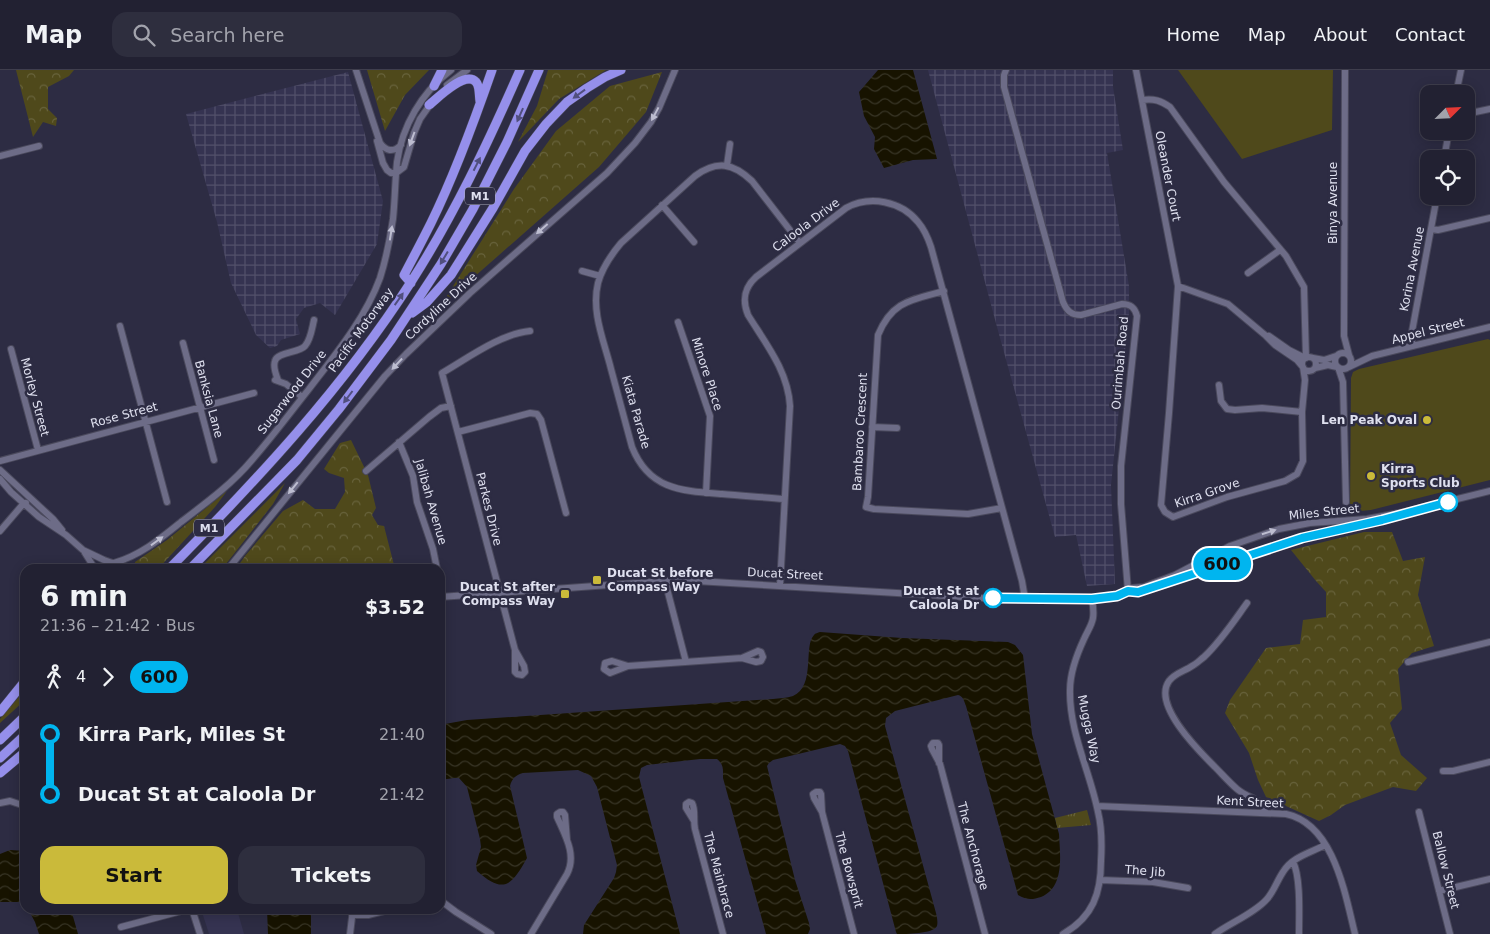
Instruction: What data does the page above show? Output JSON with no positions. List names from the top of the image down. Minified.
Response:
{"streets":{"highway":["M1","Pacific Motorway"],"street":["Oleander Court","Binya Avenue","Caloola Drive","Korina Avenue","Cordyline Drive","Appel Street","Ourimbah Road","Minore Place","Sugarwood Drive","Morley Street","Banksia Lane","Kiata Parade","Rose Street","Bambaroo Crescent","Kirra Grove","Jalibah Avenue","Parkes Drive","Miles Street","Ducat Street","Mugga Way","Kent Street","The Anchorage","The Bowsprit","Ballow Street","The Jib","The Mainbrace"]},"crossings":[["Oleander Court","Kirra Grove"],["Binya Avenue","Appel Street"],["Caloola Drive","Kiata Parade"],["Caloola Drive","Bambaroo Crescent"],["Caloola Drive","Ducat Street"],["Korina Avenue","Appel Street"],["Ourimbah Road","Miles Street"],["Ourimbah Road","Ducat Street"],["Minore Place","Kiata Parade"],["Morley Street","Rose Street"],["Banksia Lane","Rose Street"],["Parkes Drive","Ducat Street"],["Miles Street","Ducat Street"],["Ducat Street","Mugga Way"],["Mugga Way","Kent Street"],["Mugga Way","The Jib"]],"one_way":["Cordyline Drive"],"places":{"other":["Len Peak Oval","Kirra Sports Club","Ducat St at Caloola Dr"],"transit":["Ducat St before Compass Way","Ducat St after Compass Way"]},"lines":["bus line 600"],"north":"top right","page":{"header":"Map","search":"Search here","nav":["Home","Map","About","Contact"],"on_map":"600","heading":["6 min","21:36 – 21:42 · Bus","$3.52"],"legs":["4","600"],"list":[{"name":"Kirra Park, Miles St","value":"21:40"},{"name":"Ducat St at Caloola Dr","value":"21:42"}],"buttons":["Start","Tickets"]}}
